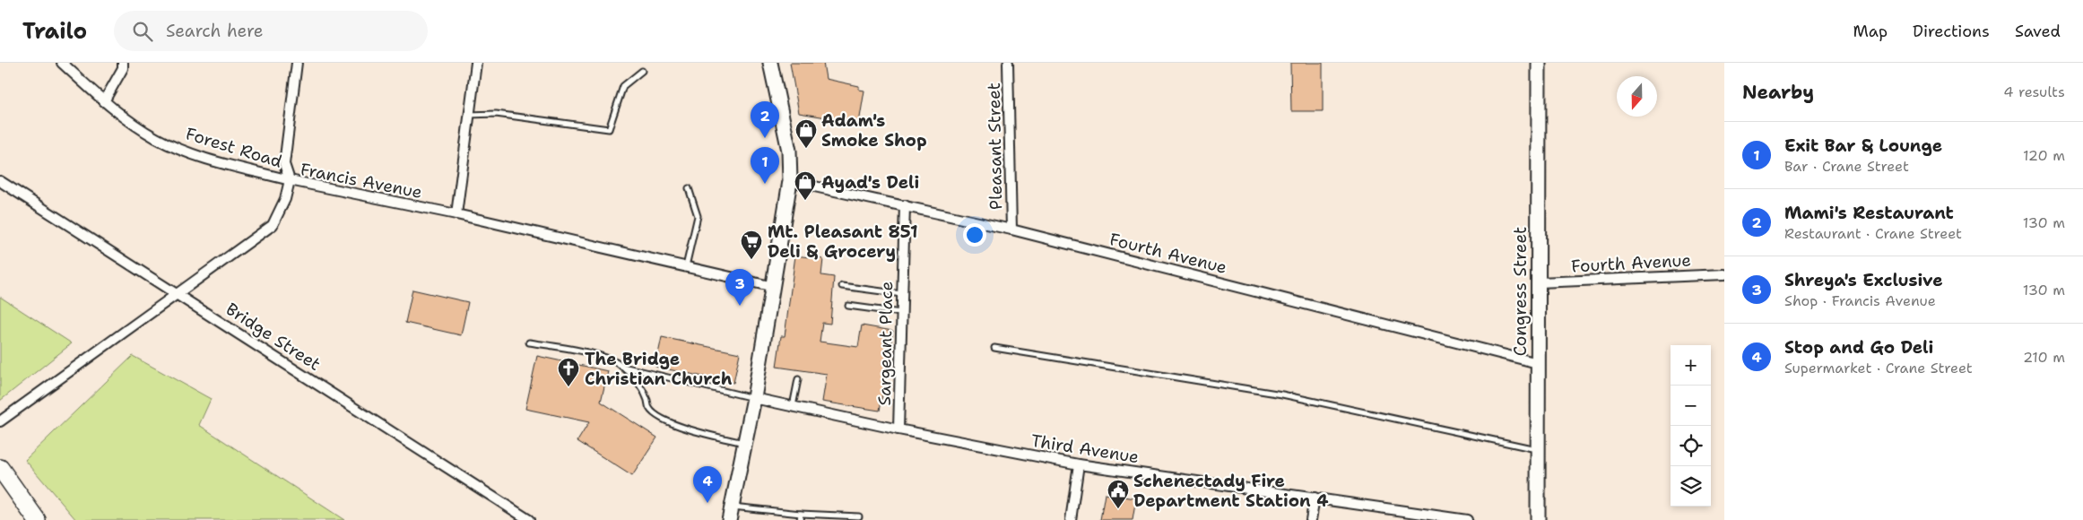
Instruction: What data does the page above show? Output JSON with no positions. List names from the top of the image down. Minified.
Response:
{"streets":{"street":["Pleasant Street","Forest Road","Francis Avenue","Fourth Avenue","Congress Street","Bridge Street","Sargeant Place","Third Avenue"]},"crossings":[["Pleasant Street","Fourth Avenue"],["Forest Road","Francis Avenue"],["Francis Avenue","Bridge Street"],["Fourth Avenue","Congress Street"],["Fourth Avenue","Sargeant Place"],["Sargeant Place","Third Avenue"]],"places":{"shop":["Adam's Smoke Shop","Ayad's Deli"],"supermarket":["Mt. Pleasant 851 Deli & Grocery"],"church":["The Bridge Christian Church"],"public building":["Schenectady Fire Department Station 4"]},"north":"bottom","page":{"header":"Trailo","search":"Search here","nav":["Map","Directions","Saved"],"heading":["Nearby","4 results"],"pins":["2","1","3","4"],"list":[{"mark":"1","name":"Exit Bar & Lounge","note":"Bar · Crane Street","value":"120 m"},{"mark":"2","name":"Mami's Restaurant","note":"Restaurant · Crane Street","value":"130 m"},{"mark":"3","name":"Shreya's Exclusive","note":"Shop · Francis Avenue","value":"130 m"},{"mark":"4","name":"Stop and Go Deli","note":"Supermarket · Crane Street","value":"210 m"}],"map_buttons":["+","−"]}}
